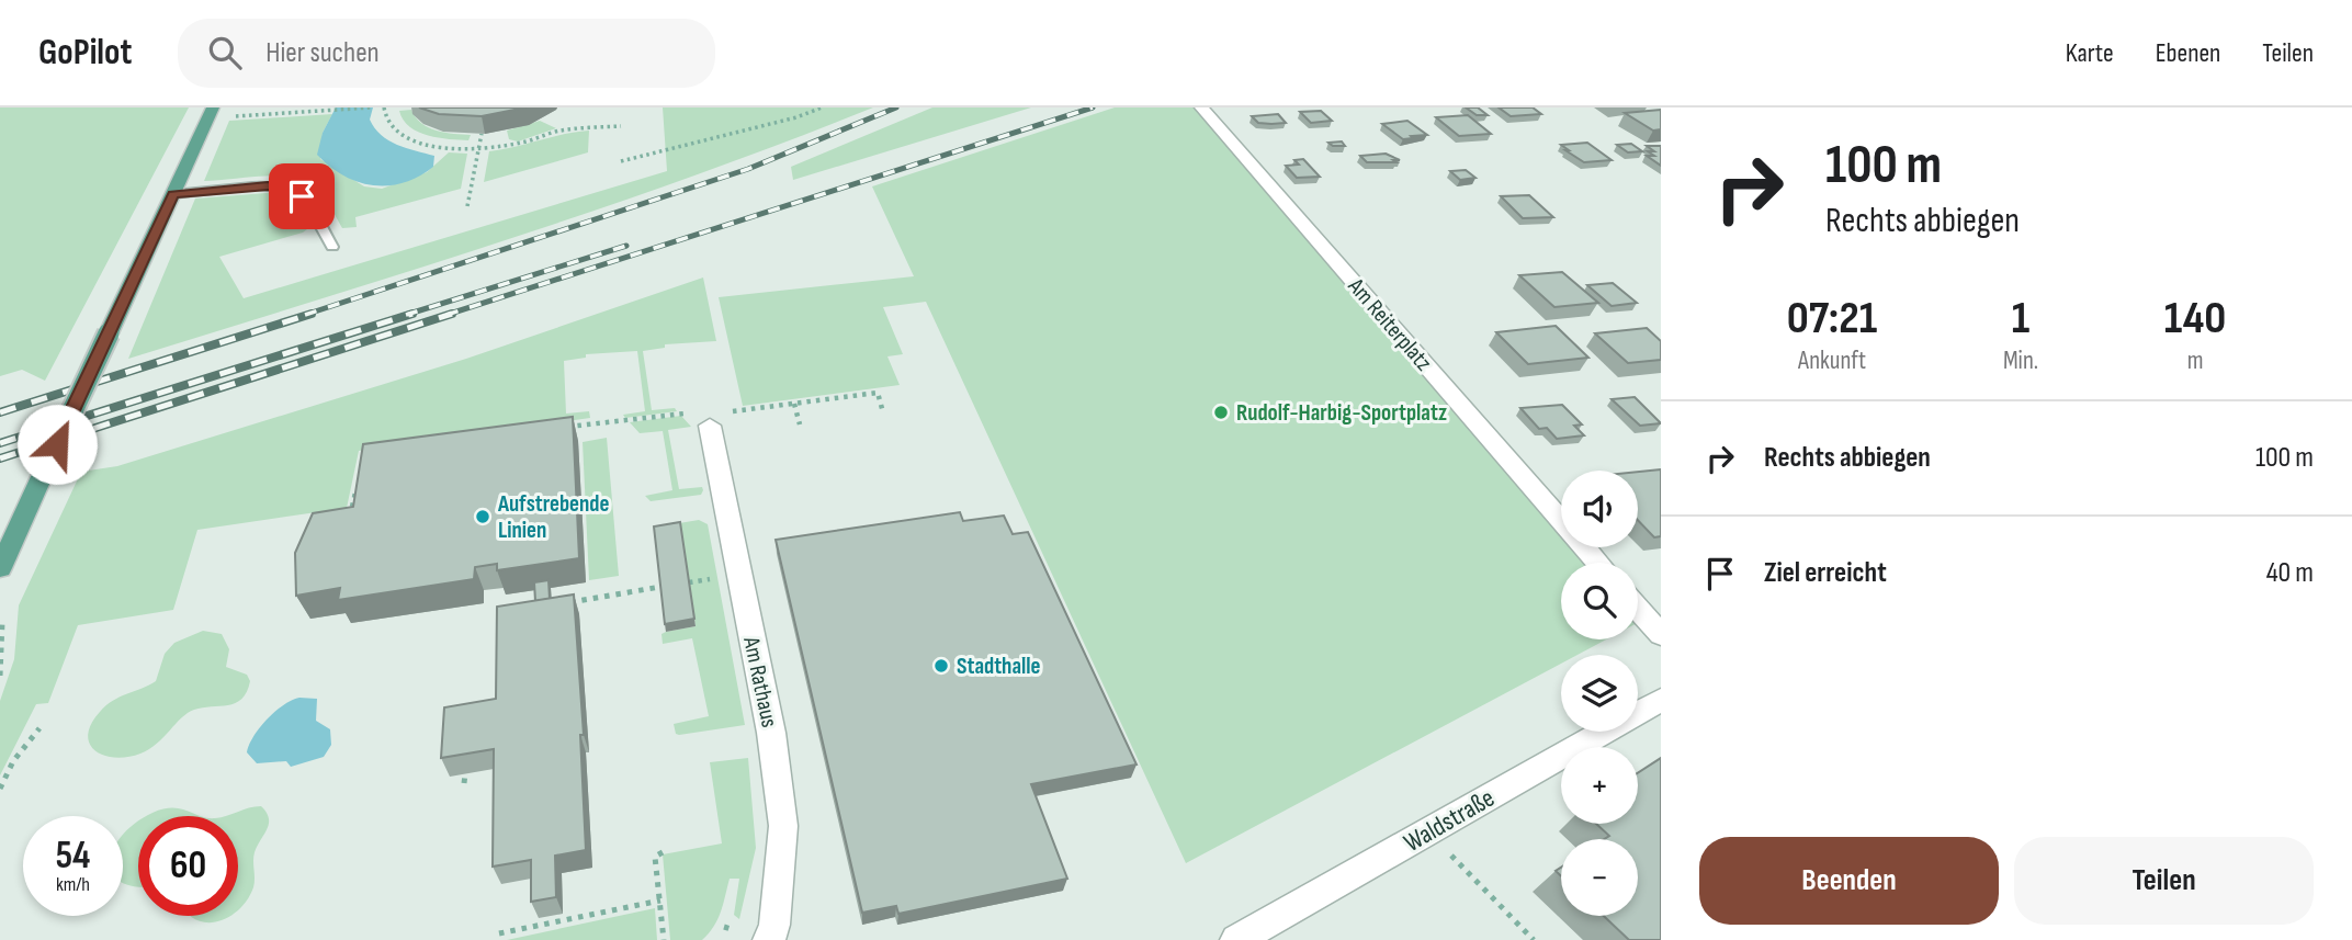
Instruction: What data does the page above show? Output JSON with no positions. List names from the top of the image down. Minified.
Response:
{"streets":{"street":["Am Reiterplatz","Am Rathaus","Waldstraße"]},"places":["Rudolf-Harbig-Sportplatz","Aufstrebende Linien","Stadthalle"],"page":{"header":"GoPilot","search":"Hier suchen","nav":["Karte","Ebenen","Teilen"],"turn":["100 m","Rechts abbiegen"],"eta":["07:21","Ankunft","1","Min.","140","m"],"list":[{"name":"Rechts abbiegen","value":"100 m"},{"name":"Ziel erreicht","value":"40 m"}],"map_buttons":["+","−"],"speed":"54 km/h","limit":"60","buttons":["Beenden","Teilen"]}}
